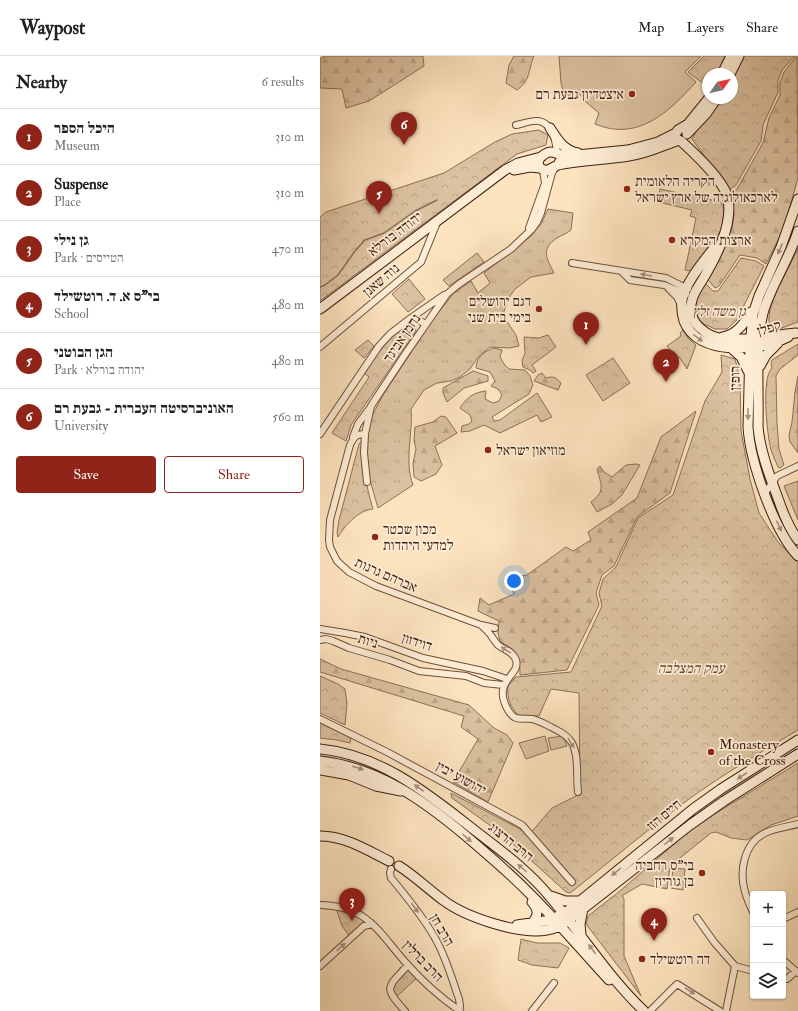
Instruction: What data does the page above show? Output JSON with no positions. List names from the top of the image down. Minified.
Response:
{"streets":{"street":["יהודה בורלא","נוה שאנן","קפלן","נחמן אביגד","רופין","אברהם גרנות","ניות","דוידזון","יהושוע יבין","חיים הזז","הרב הרצוג","הרב חן","הרב ברלין"]},"crossings":[["יהודה בורלא","נוה שאנן"],["יהודה בורלא","נחמן אביגד"],["קפלן","רופין"],["נחמן אביגד","אברהם גרנות"],["חיים הזז","הרב הרצוג"],["הרב חן","הרב ברלין"]],"one_way":["הרב חן"],"parks":["גן משה זלץ","עמק המצלבה"],"places":["איצטדיון גבעת רם","הקריה הלאומית לארכאולוגיה של ארץ ישראל","ארצות המקרא","דגם ירושלים בימי בית שני","מוזיאון ישראל","מכון שכטר למדעי היהדות","Monastery of the Cross","בי\"ס רחביה בן גוריון","דה רוטשילד"],"north":"top right","page":{"header":"Waypost","nav":["Map","Layers","Share"],"heading":["Nearby","6 results"],"list":[{"mark":"1","name":"היכל הספר","note":"Museum","value":"310 m"},{"mark":"2","name":"Suspense","note":"Place","value":"310 m"},{"mark":"3","name":"גן נילי","note":"Park · הטייסים","value":"470 m"},{"mark":"4","name":"בי\"ס א. ד. רוטשילד","note":"School","value":"480 m"},{"mark":"5","name":"הגן הבוטני","note":"Park · יהודה בורלא","value":"480 m"},{"mark":"6","name":"האוניברסיטה העברית - גבעת רם","note":"University","value":"560 m"}],"pins":["6","5","1","2","3","4"],"buttons":["Save","Share"],"map_buttons":["+","−"]}}
